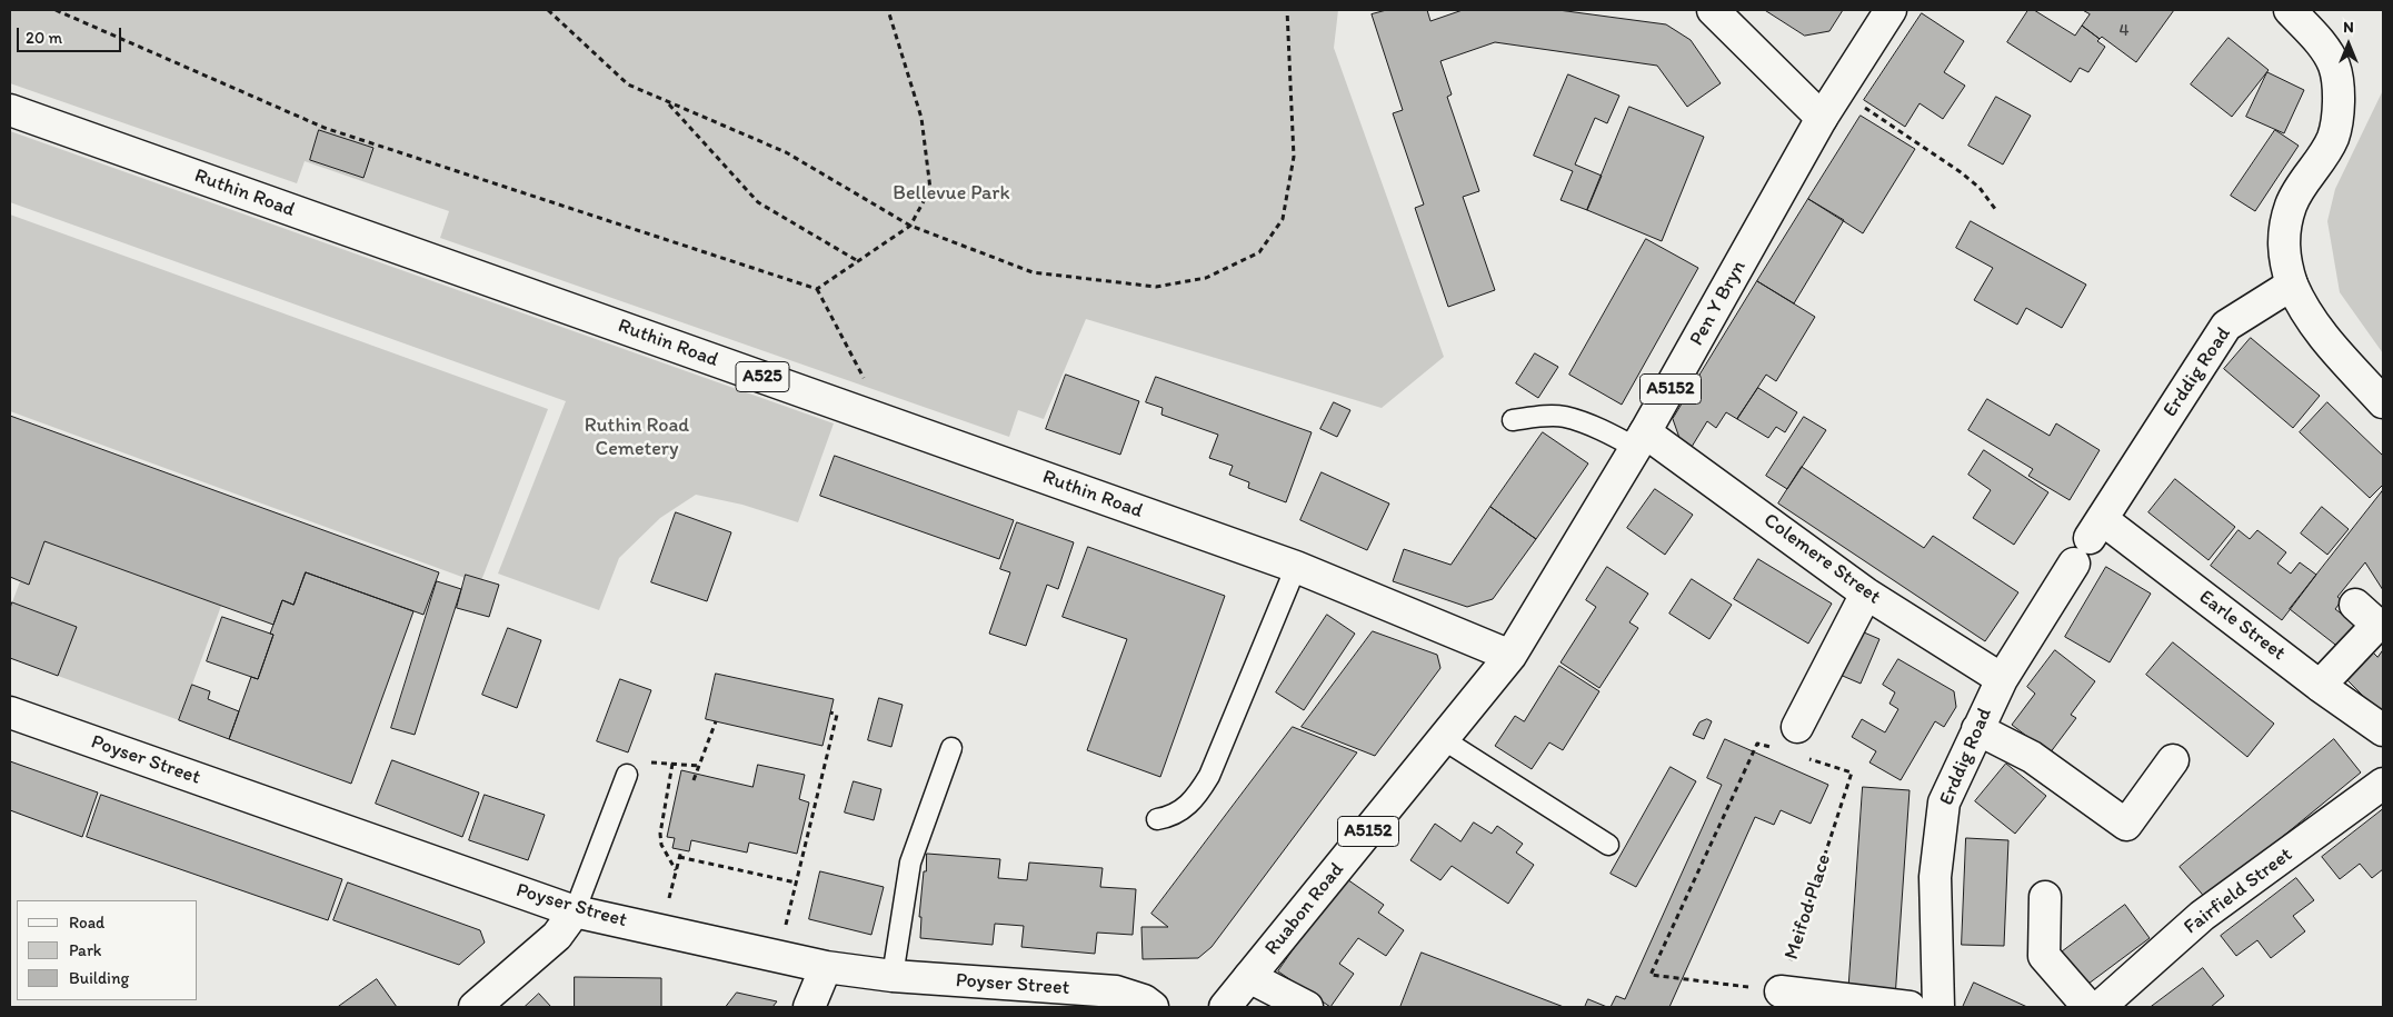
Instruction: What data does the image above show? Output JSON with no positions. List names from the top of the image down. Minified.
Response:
{"streets":{"street":["Ruthin Road","Pen Y Bryn","Erddig Road","A525","A5152","Colemere Street","Earle Street","Poyser Street","Fairfield Street","Ruabon Road"],"path":["Meifod Place"]},"crossings":[["Ruthin Road","Pen Y Bryn"],["Ruthin Road","Ruabon Road"],["Pen Y Bryn","Colemere Street"],["Pen Y Bryn","Ruabon Road"],["Erddig Road","Colemere Street"],["Erddig Road","Earle Street"]],"parks":["Bellevue Park","Ruthin Road Cemetery"],"house_numbers":["4"],"legend":["Road","Park","Building"],"scale_bar":"20 m","north":"top"}
